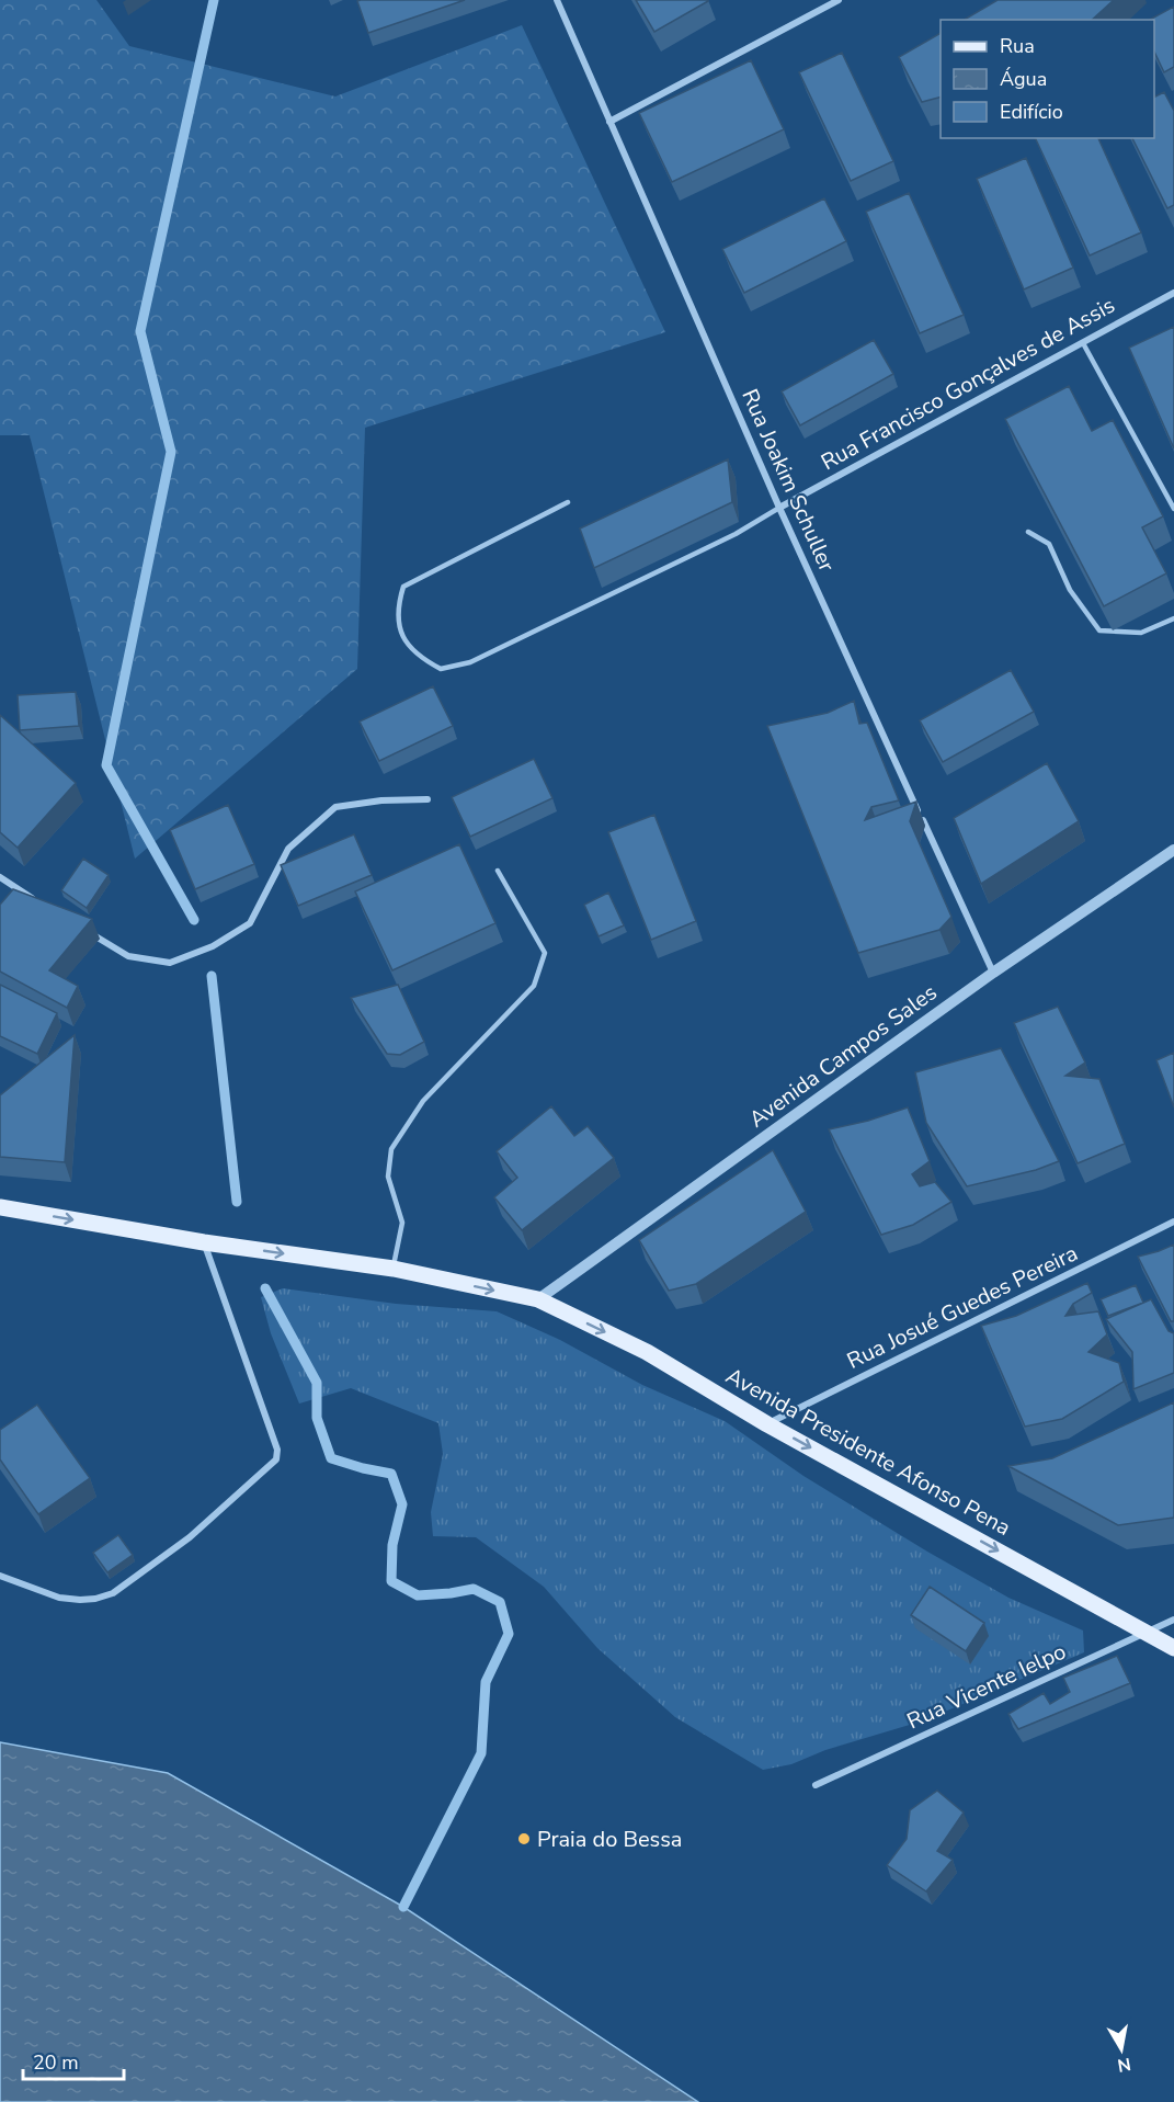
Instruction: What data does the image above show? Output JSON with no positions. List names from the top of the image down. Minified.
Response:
{"streets":{"main road":["Avenida Presidente Afonso Pena"],"street":["Rua Francisco Gonçalves de Assis","Rua Joakim Schuller","Avenida Campos Sales","Rua Josué Guedes Pereira","Rua Vicente Ielpo"]},"crossings":[["Rua Francisco Gonçalves de Assis","Rua Joakim Schuller"],["Rua Joakim Schuller","Avenida Campos Sales"],["Avenida Campos Sales","Avenida Presidente Afonso Pena"],["Rua Josué Guedes Pereira","Avenida Presidente Afonso Pena"],["Avenida Presidente Afonso Pena","Rua Vicente Ielpo"]],"one_way":["Avenida Presidente Afonso Pena"],"places":["Praia do Bessa"],"legend":["Rua","Água","Edifício"],"scale_bar":"20 m","north":"bottom"}
